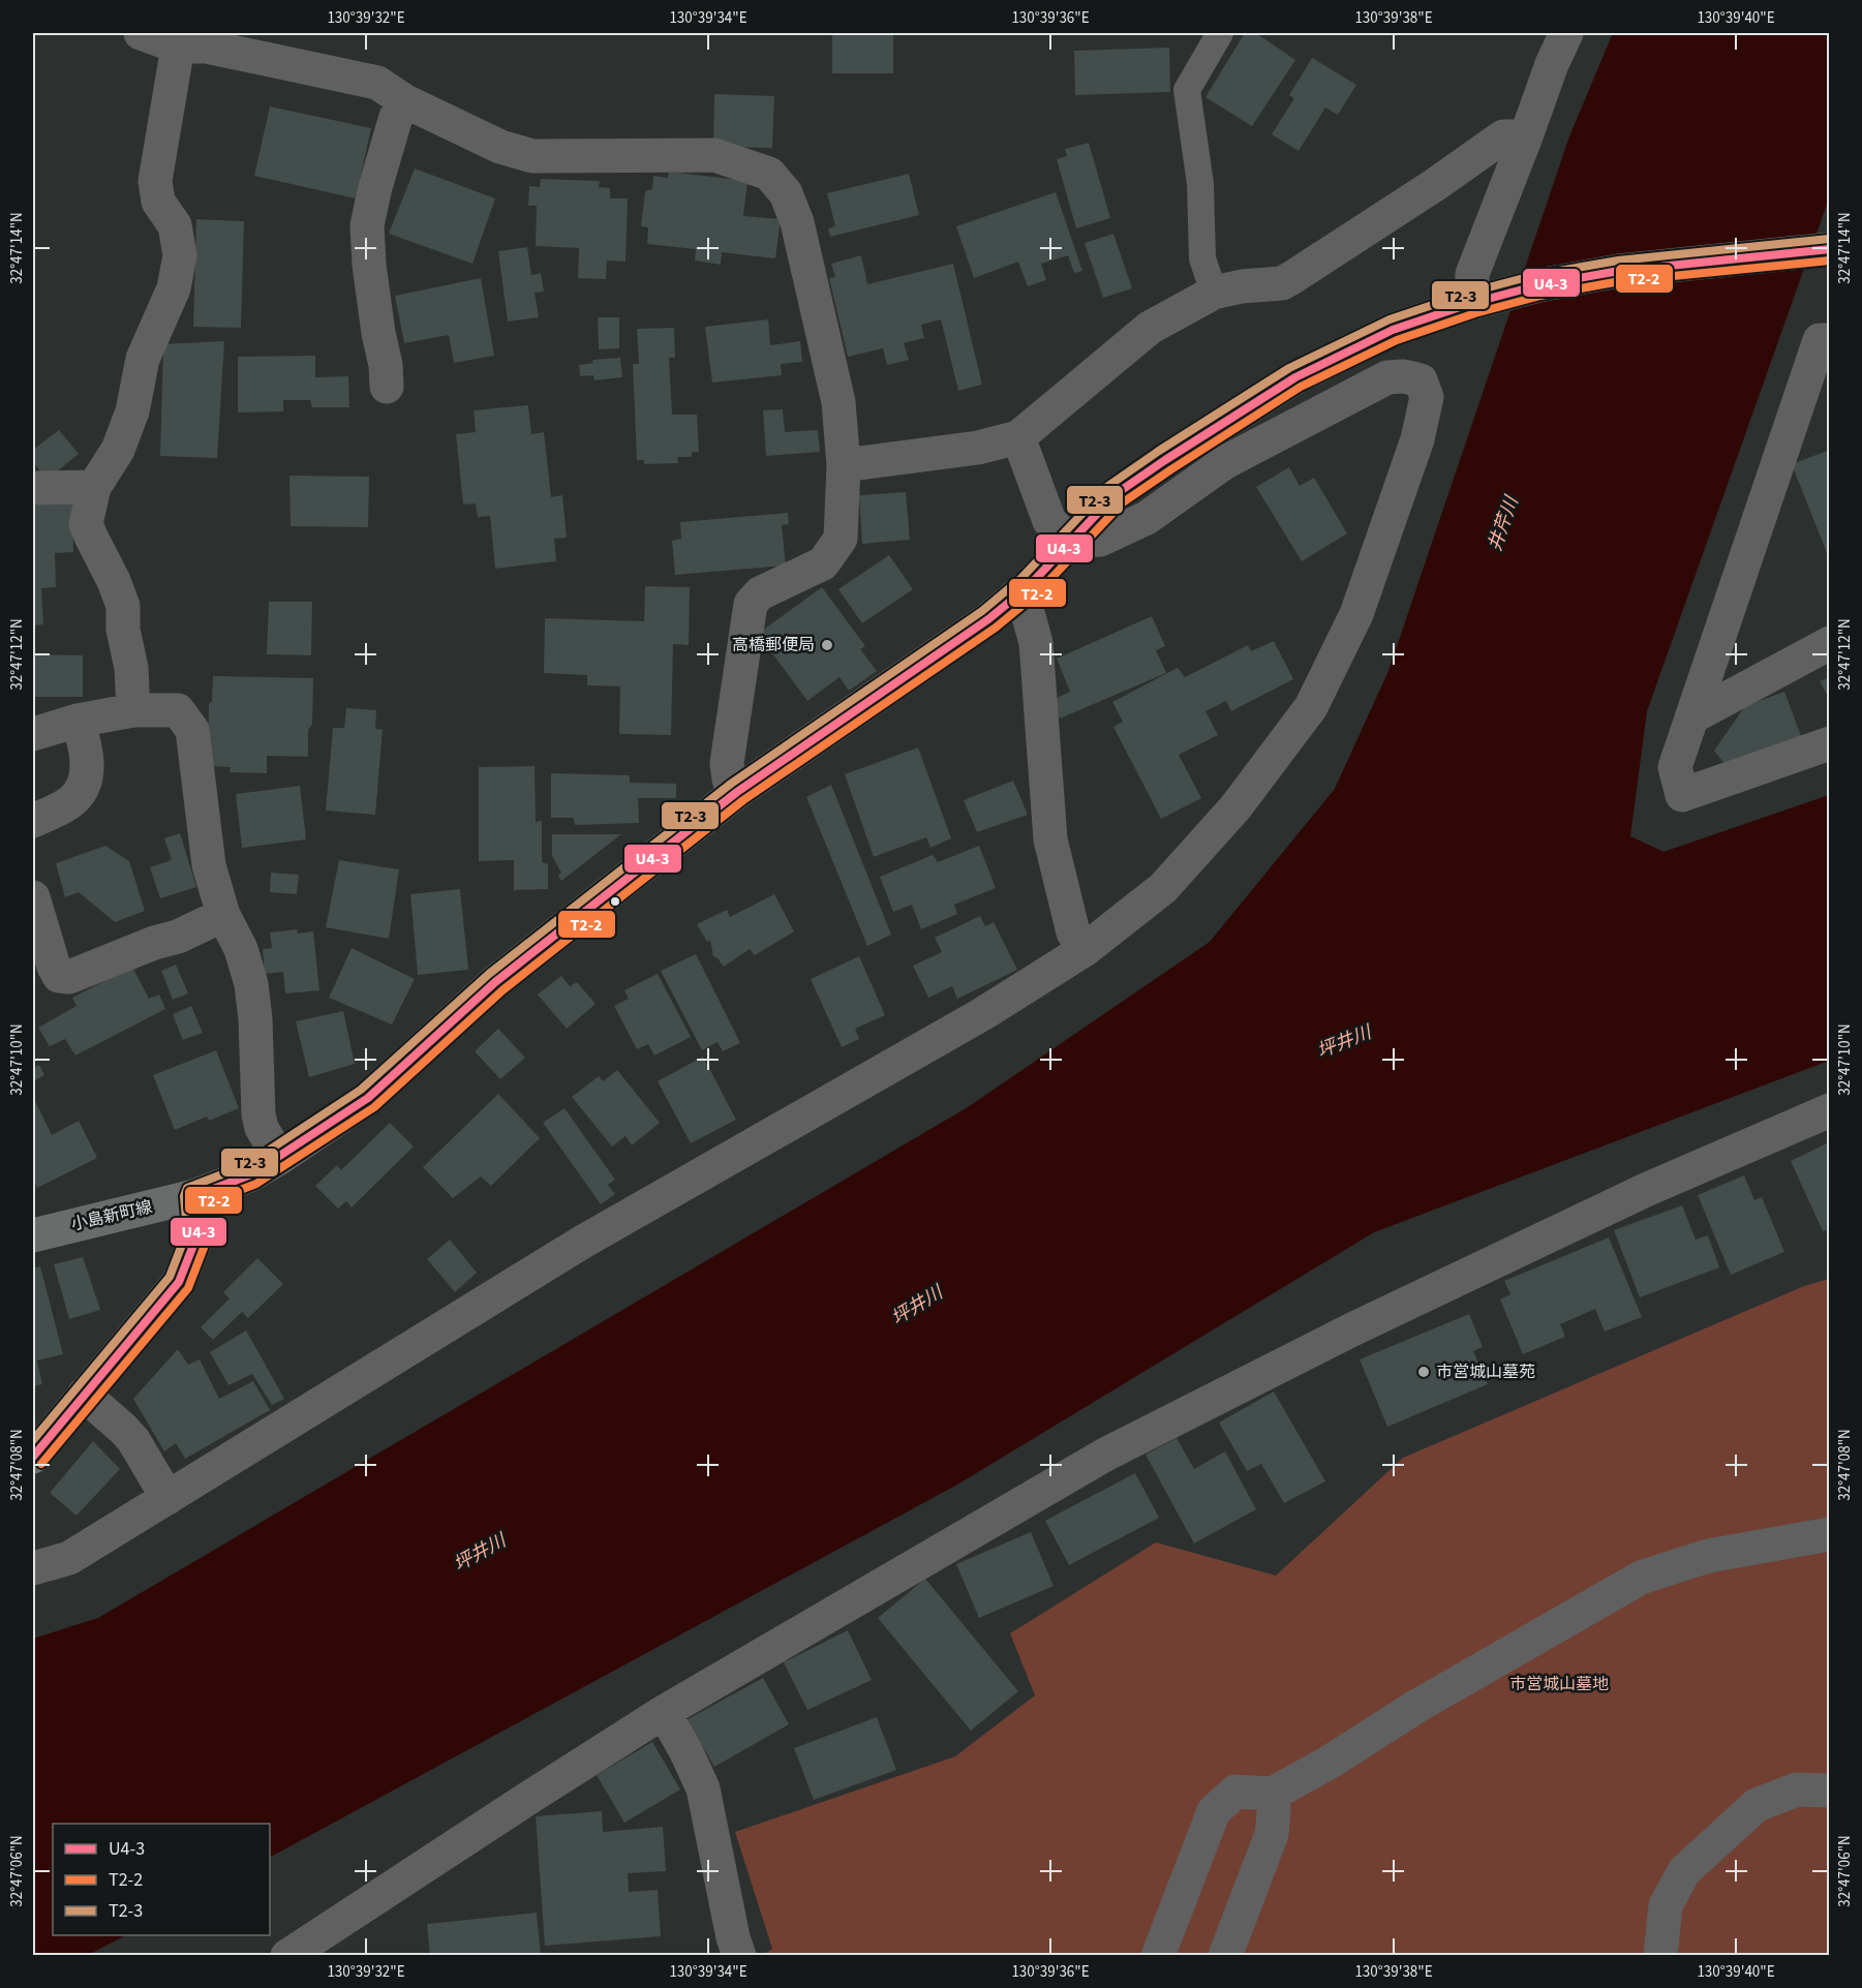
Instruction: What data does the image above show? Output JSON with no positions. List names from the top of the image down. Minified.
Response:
{"streets":{"main road":["小島新町線"]},"water":["井芹川","坪井川"],"parks":["市営城山墓地"],"places":["高橋郵便局","市営城山墓苑"],"lines":["transit line T2-3","transit line U4-3","transit line T2-2"],"legend":["U4-3","T2-2","T2-3"],"coordinates":["130°39'32\"E","130°39'34\"E","130°39'36\"E","130°39'38\"E","130°39'40\"E","32°47'14\"N","32°47'12\"N","32°47'10\"N","32°47'08\"N","32°47'06\"N"]}
